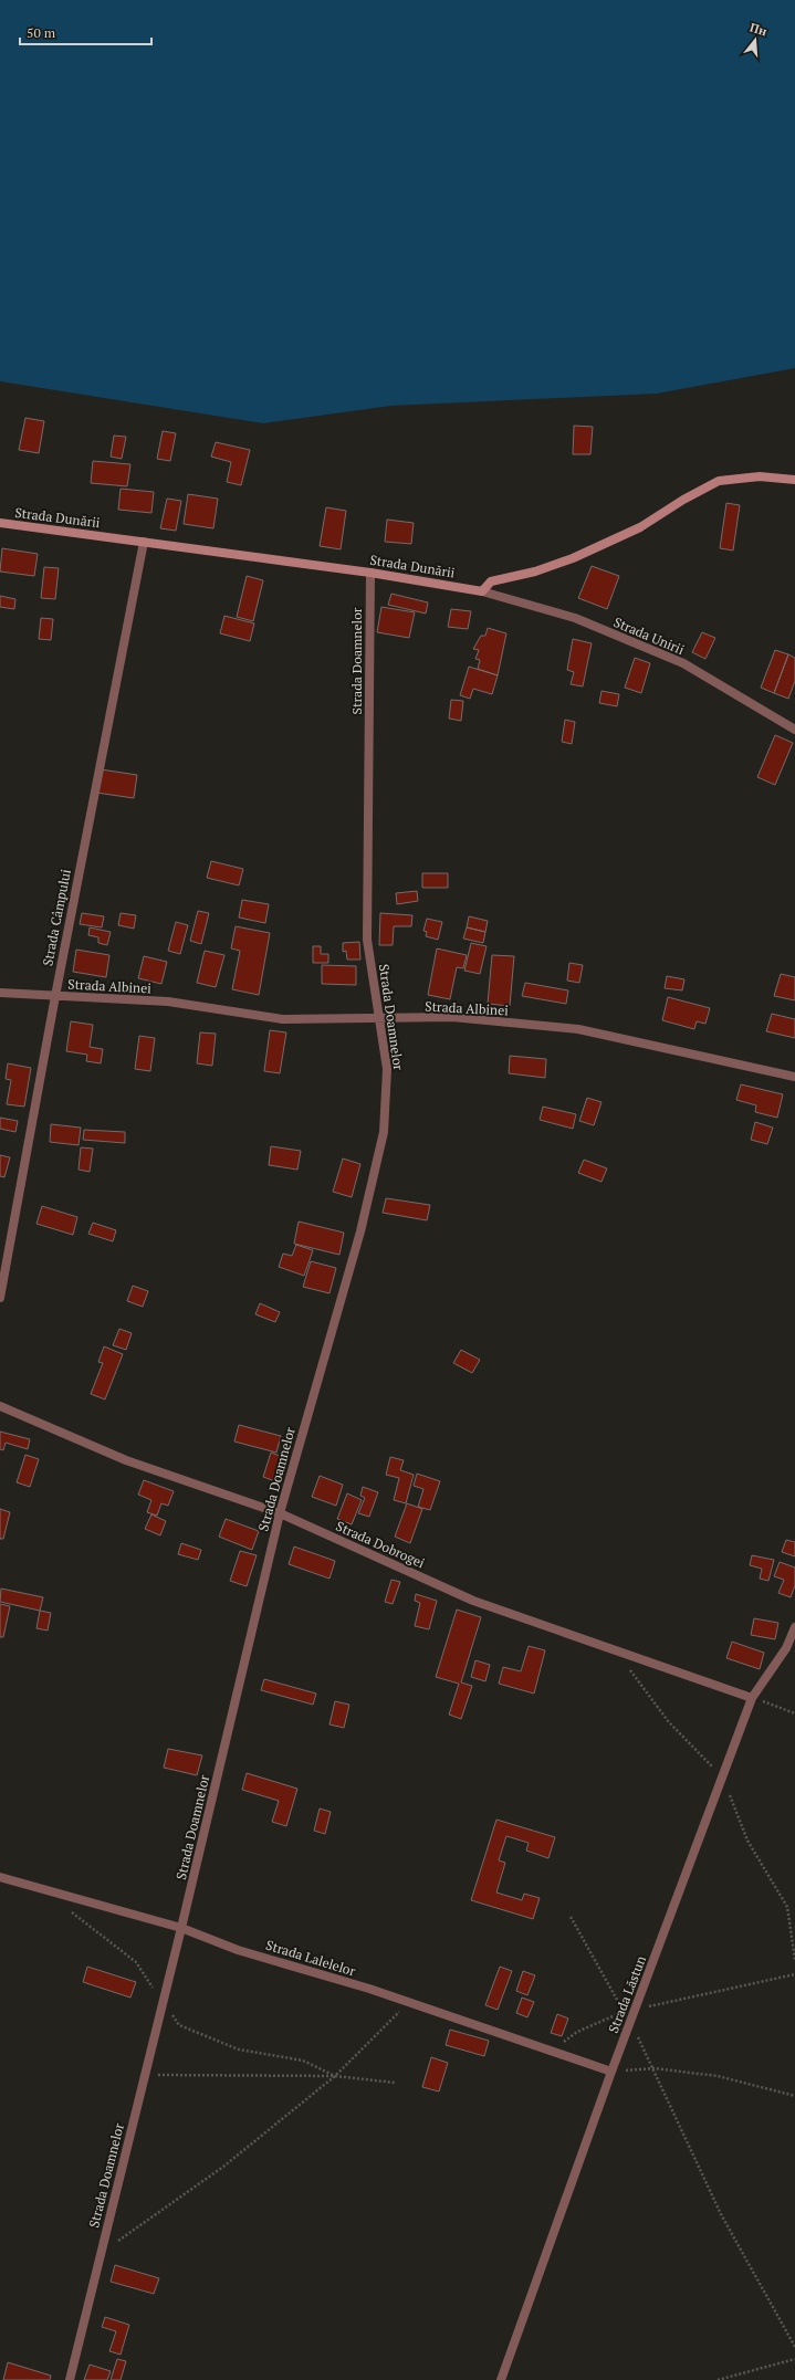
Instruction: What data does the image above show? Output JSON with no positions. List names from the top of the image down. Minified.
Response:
{"streets":{"main road":["Strada Dunării"],"street":["Strada Unirii","Strada Doamnelor","Strada Câmpului","Strada Albinei","Strada Dobrogei","Strada Lalelelor","Strada Lăstun"]},"crossings":[["Strada Dunării","Strada Unirii"],["Strada Dunării","Strada Doamnelor"],["Strada Dunării","Strada Câmpului"],["Strada Doamnelor","Strada Albinei"],["Strada Doamnelor","Strada Dobrogei"],["Strada Doamnelor","Strada Lalelelor"],["Strada Câmpului","Strada Albinei"],["Strada Dobrogei","Strada Lăstun"],["Strada Lalelelor","Strada Lăstun"]],"scale_bar":"50 m","north":"top"}
